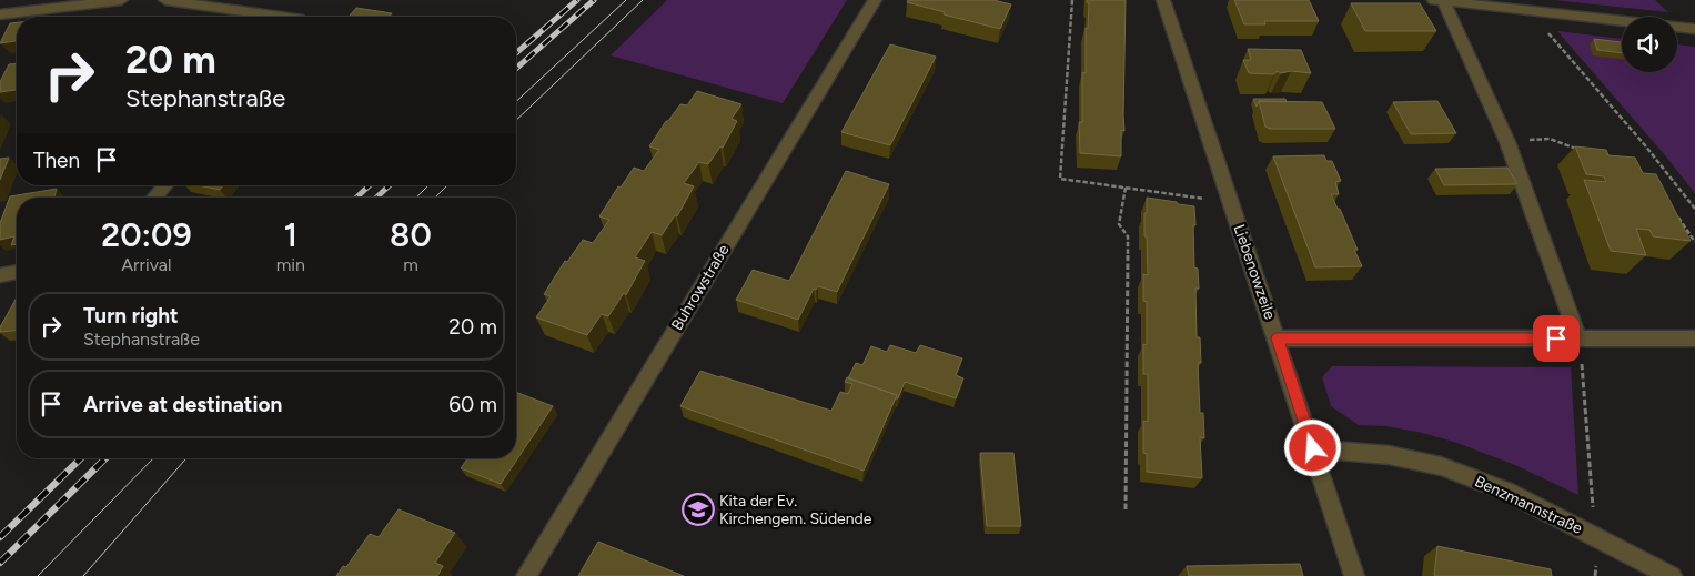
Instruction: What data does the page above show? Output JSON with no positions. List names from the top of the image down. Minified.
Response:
{"streets":{"street":["Liebenowzeile","Buhrowstraße","Benzmannstraße"]},"crossings":[["Liebenowzeile","Benzmannstraße"]],"places":{"school or university":["Kita der Ev. Kirchengem. Südende"]},"page":{"turn":["20 m","Stephanstraße"],"then":"Then","eta":["20:09","Arrival","1","min","80","m"],"list":[{"name":"Turn right","note":"Stephanstraße","value":"20 m"},{"name":"Arrive at destination","value":"60 m"}]}}
